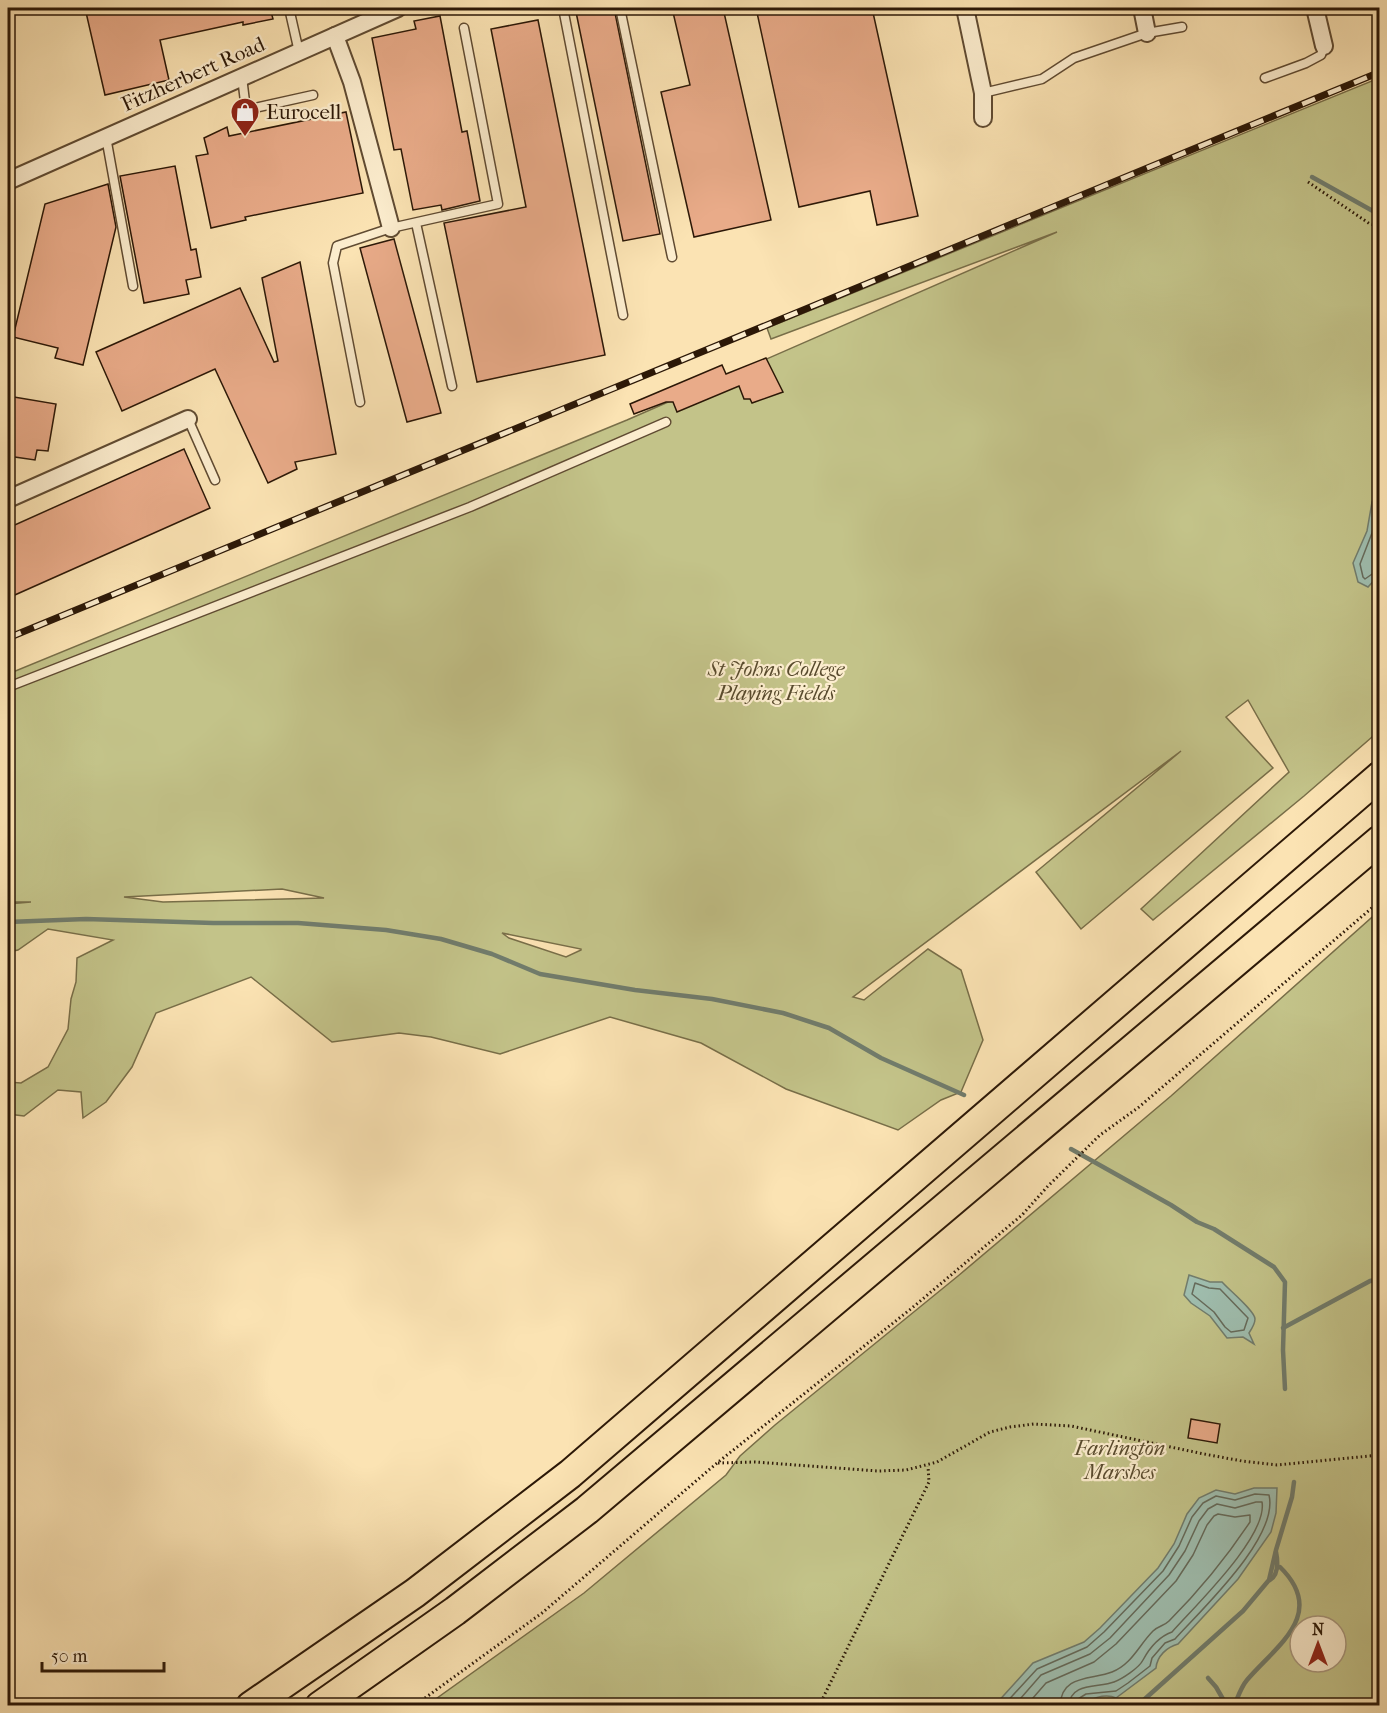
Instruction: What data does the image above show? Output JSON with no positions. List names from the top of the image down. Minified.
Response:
{"streets":{"street":["Fitzherbert Road"]},"parks":["St Johns College Playing Fields","Farlington Marshes"],"places":{"shop":["Eurocell"]},"scale_bar":"50 m","north":"top"}
